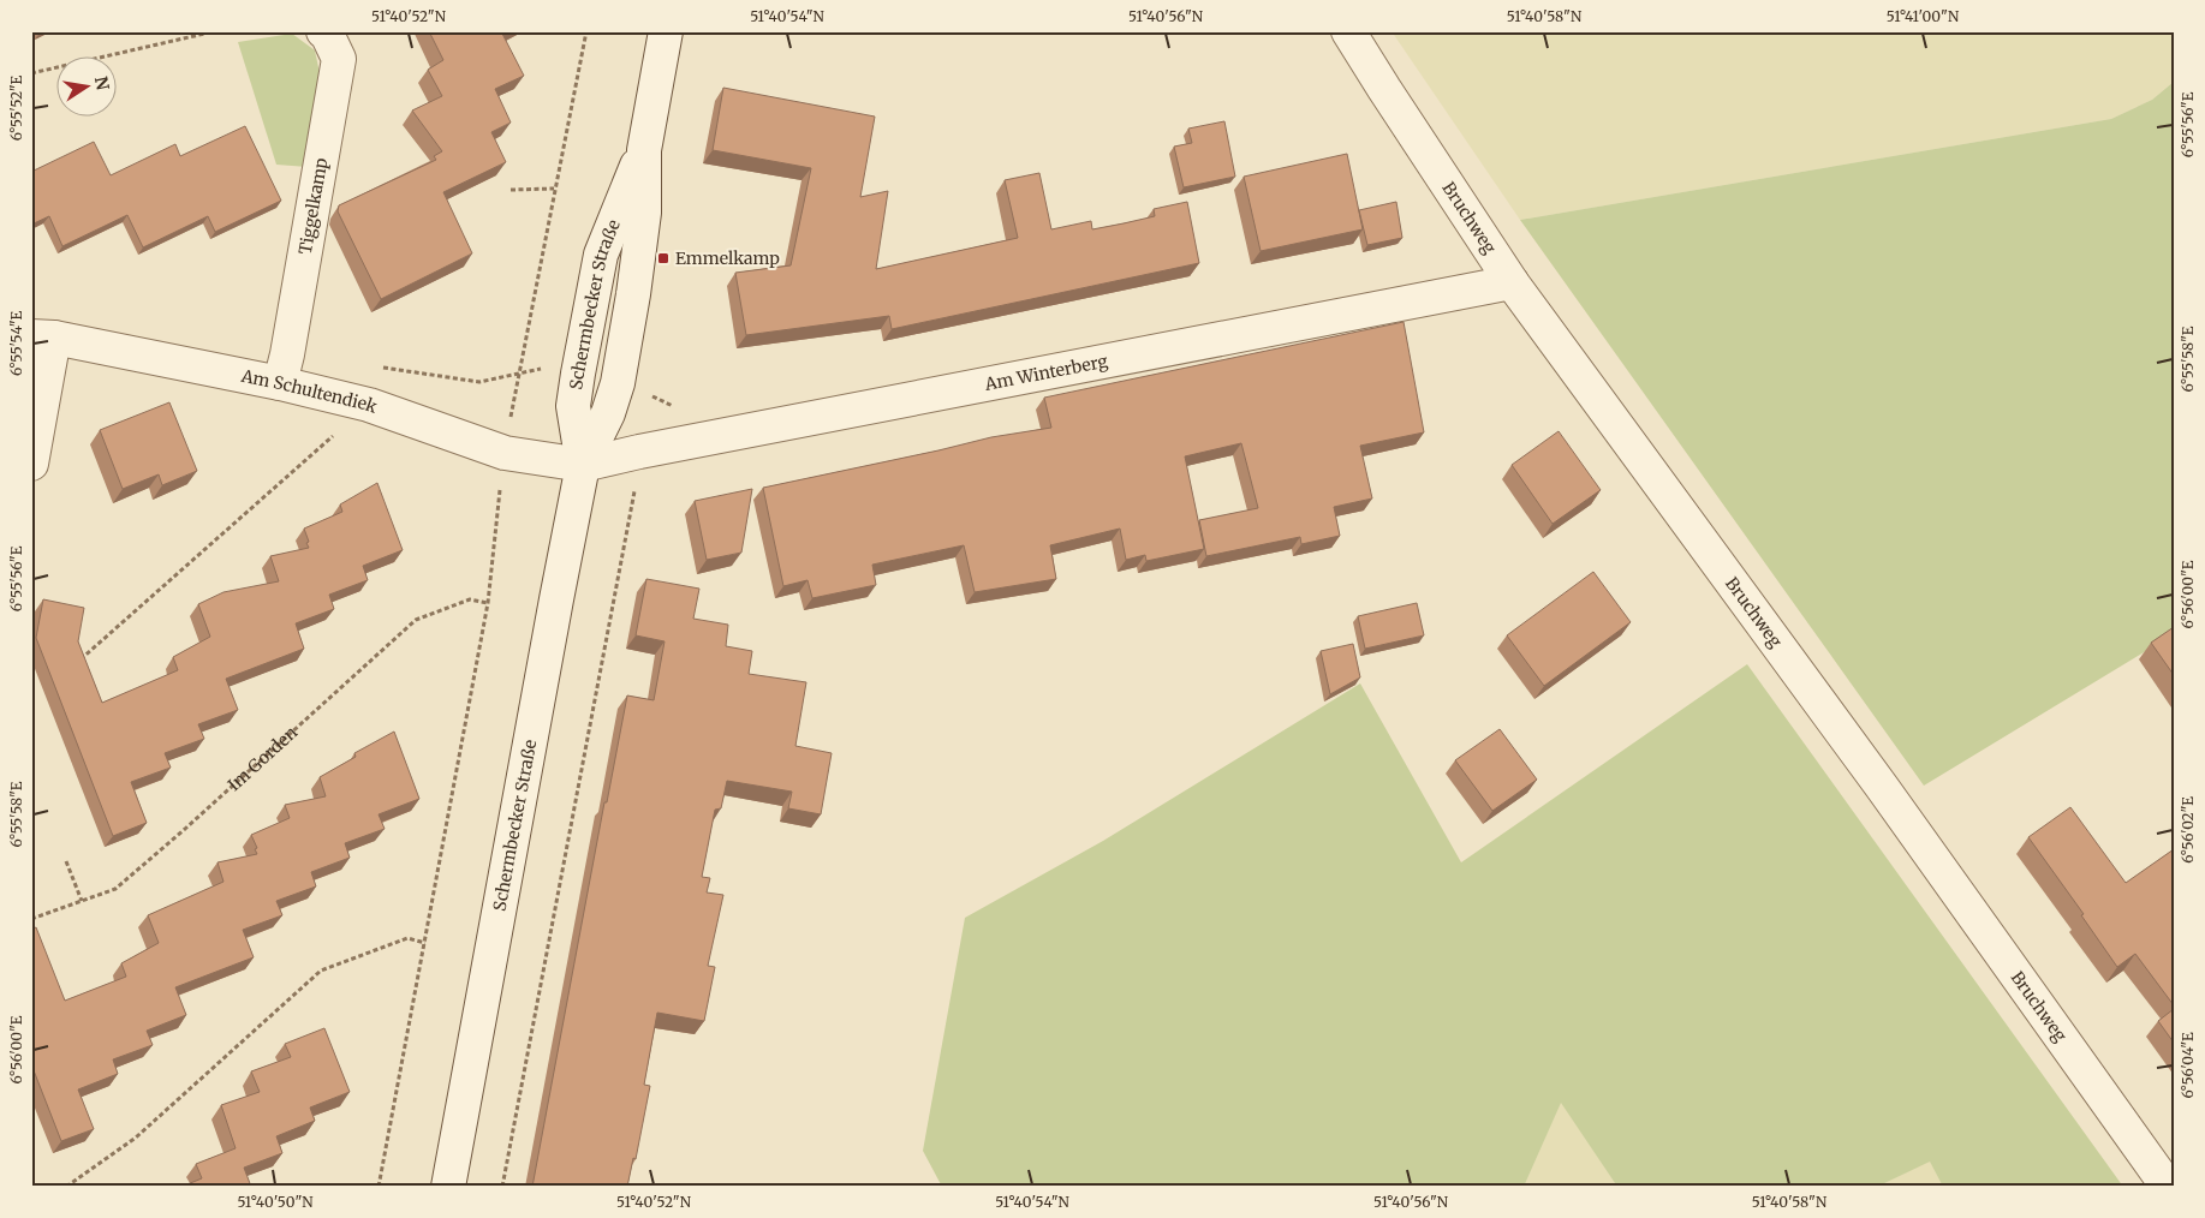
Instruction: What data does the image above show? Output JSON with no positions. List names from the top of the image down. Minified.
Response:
{"streets":{"street":["Tiggelkamp","Bruchweg","Schermbecker Straße","Am Winterberg","Am Schultendiek"],"path":["Im Gorden"]},"crossings":[["Tiggelkamp","Am Schultendiek"],["Bruchweg","Am Winterberg"],["Schermbecker Straße","Am Winterberg"],["Schermbecker Straße","Am Schultendiek"],["Am Winterberg","Am Schultendiek"]],"places":{"transit":["Emmelkamp"]},"north":"right","coordinates":["51°40'52\"N","51°40'54\"N","51°40'56\"N","51°40'58\"N","51°41'00\"N","6°55'52\"E","6°55'56\"E","6°55'54\"E","6°55'58\"E","6°56'00\"E","6°56'02\"E","6°56'04\"E","51°40'50\"N"]}
